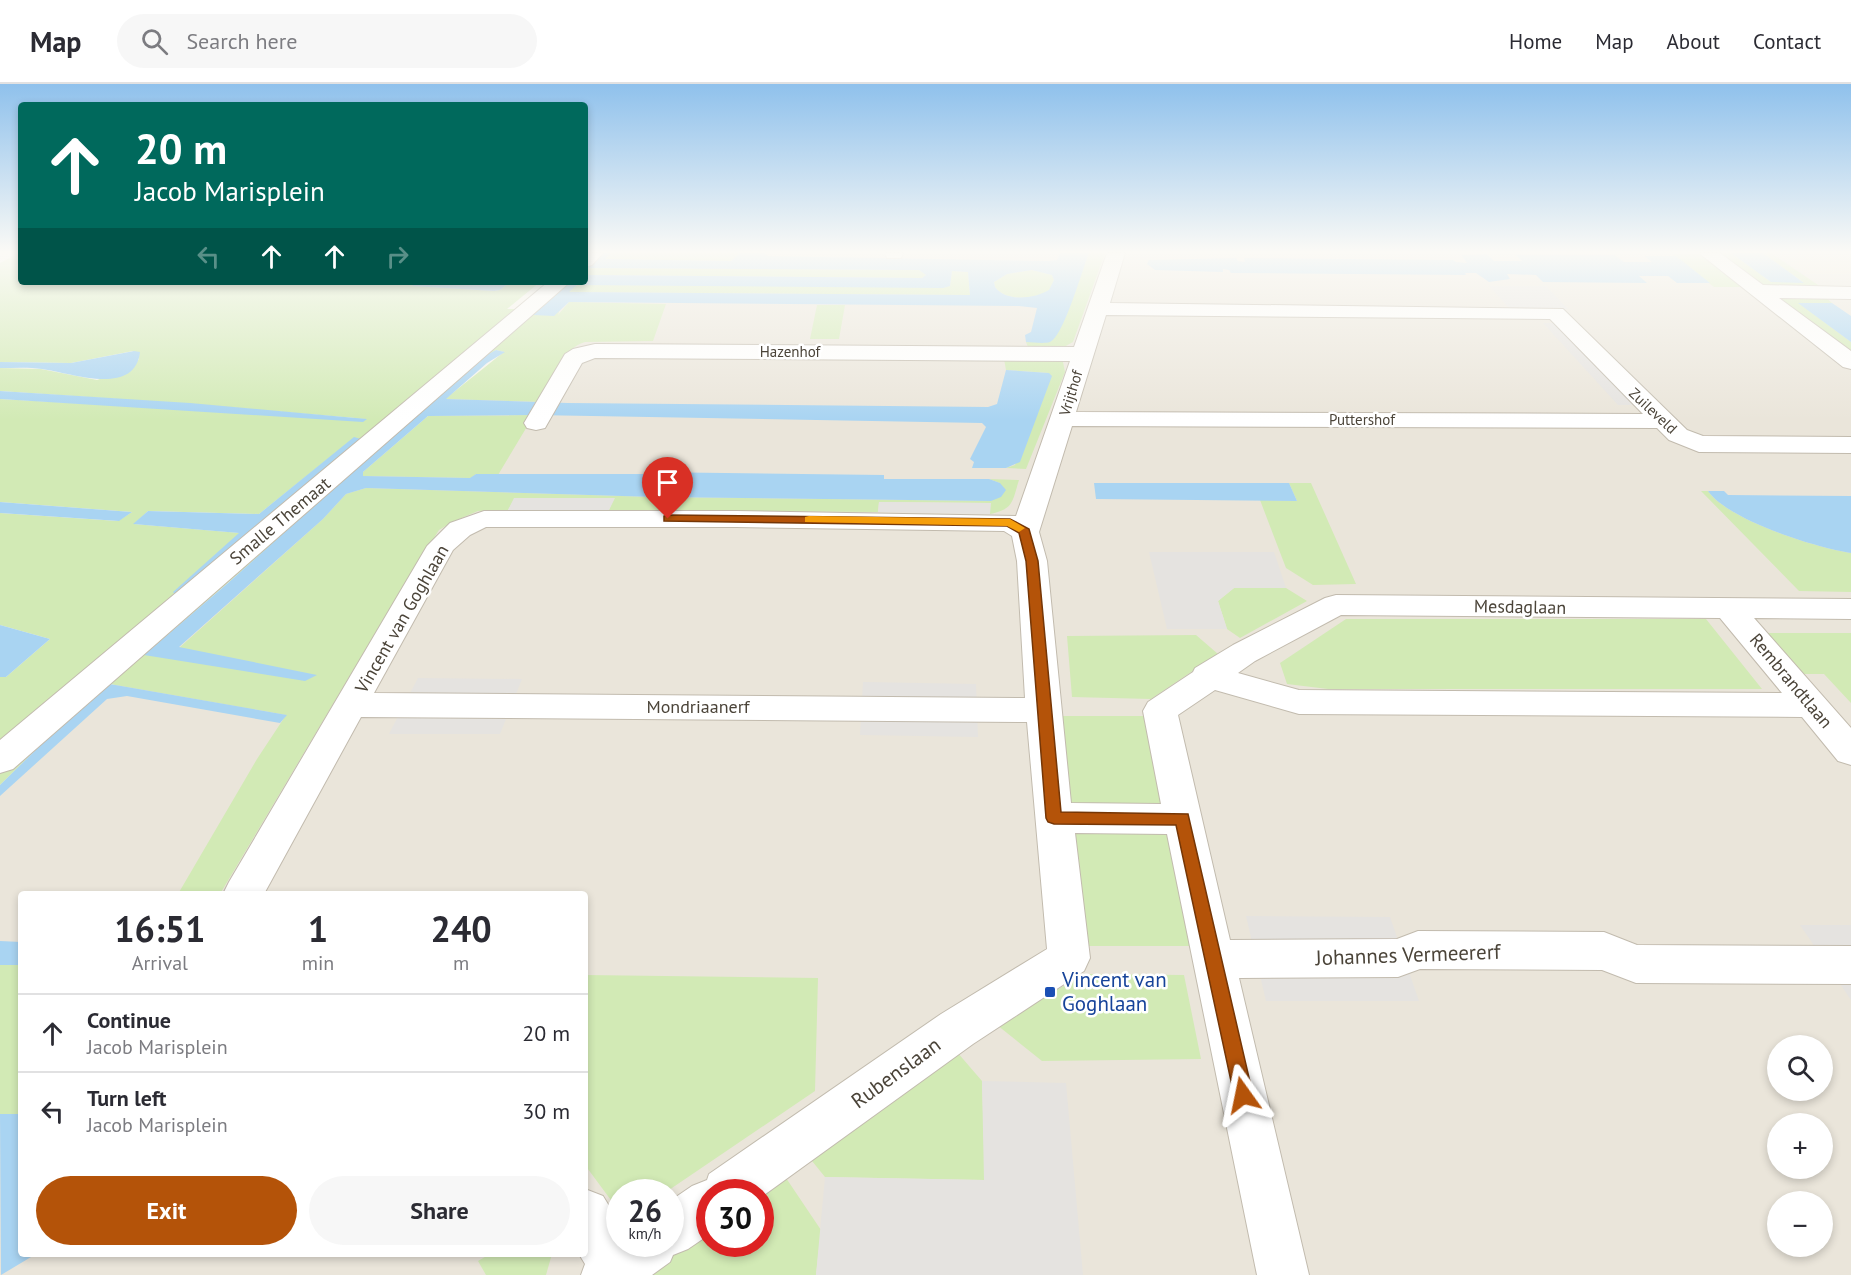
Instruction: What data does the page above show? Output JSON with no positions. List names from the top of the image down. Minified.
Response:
{"streets":{"street":["Hazenhof","Vrijthof","Zuileveld","Puttershof","Smalle Themaat","Mesdaglaan","Vincent van Goghlaan","Rembrandtlaan","Mondriaanerf","Johannes Vermeererf","Rubenslaan"]},"crossings":[["Hazenhof","Vrijthof"],["Vrijthof","Zuileveld"],["Vrijthof","Puttershof"],["Vrijthof","Vincent van Goghlaan"],["Zuileveld","Puttershof"],["Mesdaglaan","Rembrandtlaan"],["Vincent van Goghlaan","Mondriaanerf"]],"places":{"transit":["Vincent van Goghlaan"]},"page":{"header":"Map","search":"Search here","nav":["Home","Map","About","Contact"],"turn":["20 m","Jacob Marisplein"],"eta":["16:51","Arrival","1","min","240","m"],"list":[{"name":"Continue","note":"Jacob Marisplein","value":"20 m"},{"name":"Turn left","note":"Jacob Marisplein","value":"30 m"}],"map_buttons":["+","−"],"buttons":["Exit","Share"],"speed":"26 km/h","limit":"30"}}
